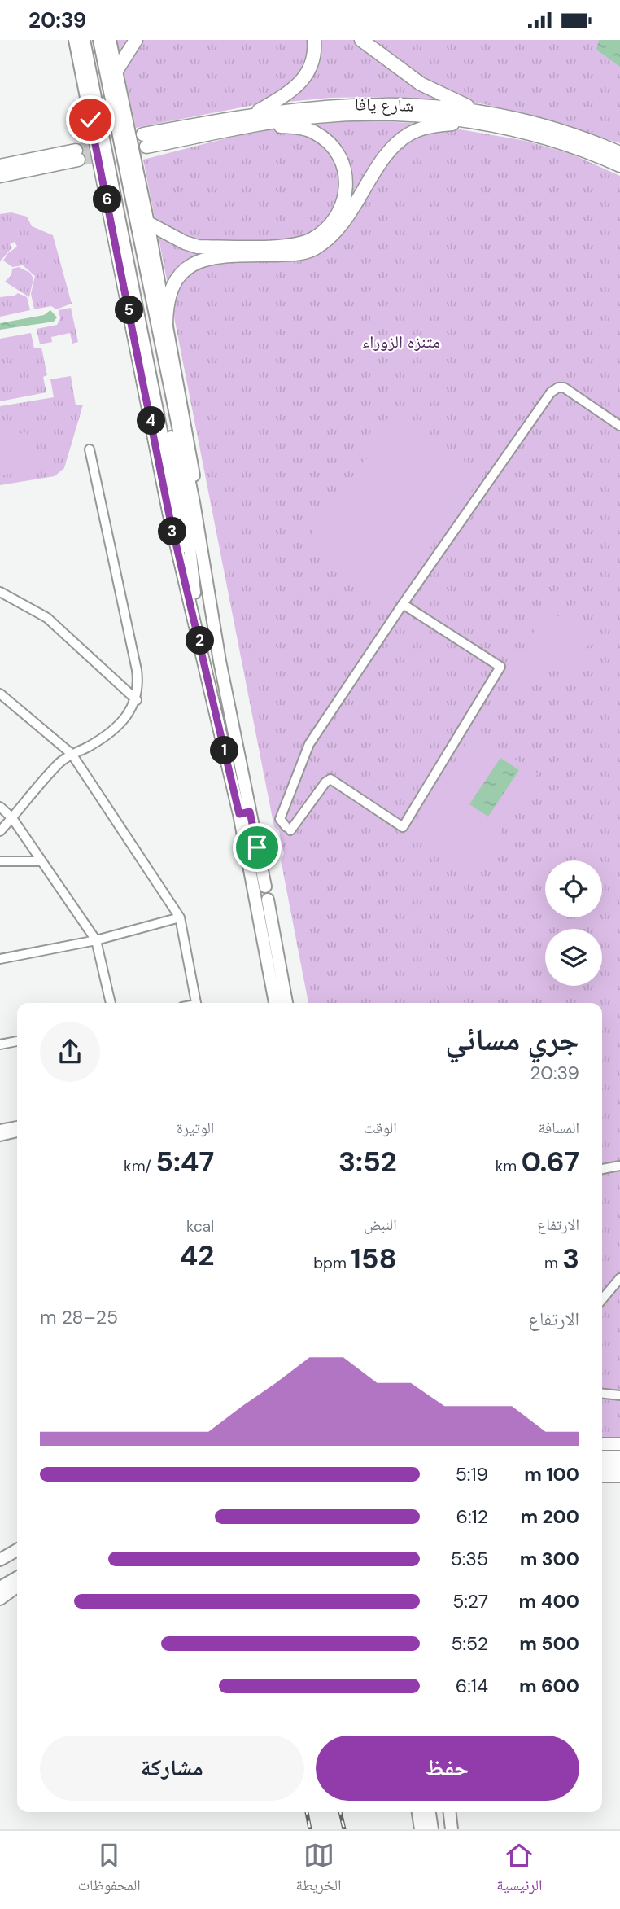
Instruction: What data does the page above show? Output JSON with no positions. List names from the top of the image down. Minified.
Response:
{"streets":{"highway":["شارع يافا"]},"parks":["متنزه الزوراء"],"page":{"status":"20:39","pins":["6","5","4","3","2","1"],"heading":["جري مسائي","20:39"],"stats":[["المسافة","0.67 km"],["الوقت","3:52"],["الوتيرة","5:47 /km"],["الارتفاع","3 m"],["النبض","158 bpm"],["kcal","42"]],"chart":["الارتفاع","25–28 m"],"list":[{"name":"100 m","note":"5:19"},{"name":"200 m","note":"6:12"},{"name":"300 m","note":"5:35"},{"name":"400 m","note":"5:27"},{"name":"500 m","note":"5:52"},{"name":"600 m","note":"6:14"}],"buttons":["حفظ","مشاركة"],"tabs":["الرئيسية","الخريطة","المحفوظات"]}}
